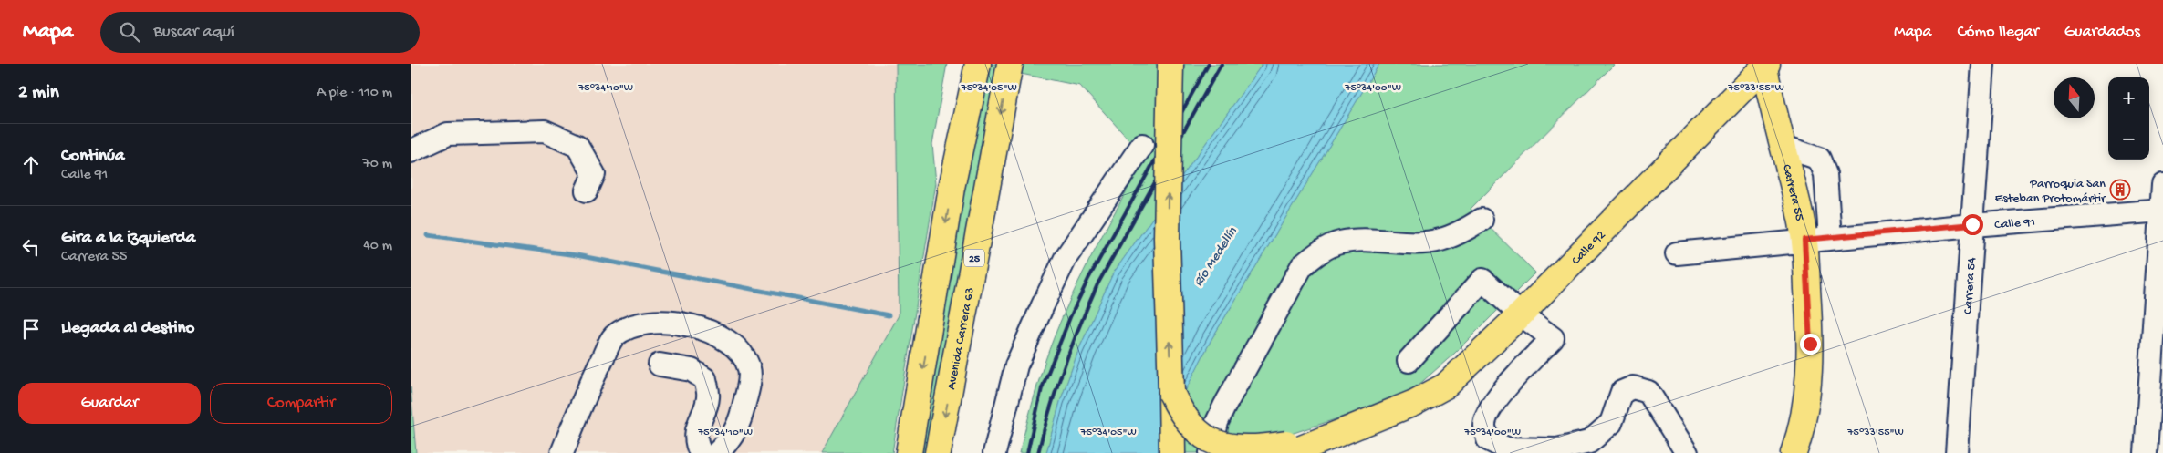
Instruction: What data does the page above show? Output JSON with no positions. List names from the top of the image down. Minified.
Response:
{"streets":{"main road":["Carrera 55","Calle 92","25","Avenida Carrera 63"],"street":["Calle 91","Carrera 54"]},"crossings":[["Carrera 55","Calle 91"],["Carrera 55","Calle 92"],["Calle 91","Carrera 54"]],"water":["Río Medellín"],"places":{"building":["Parroquia San Esteban Protomártir"]},"north":"top","page":{"header":"Mapa","search":"Buscar aquí","nav":["Mapa","Cómo llegar","Guardados"],"heading":["2 min","A pie · 110 m"],"map_buttons":["+","−"],"list":[["Continúa","Calle 91","70 m"],["Gira a la izquierda","Carrera 55","40 m"],"Llegada al destino"],"buttons":["Guardar","Compartir"]},"coordinates":["75°34'10\"W","75°34'05\"W","75°34'00\"W","75°33'55\"W"]}
